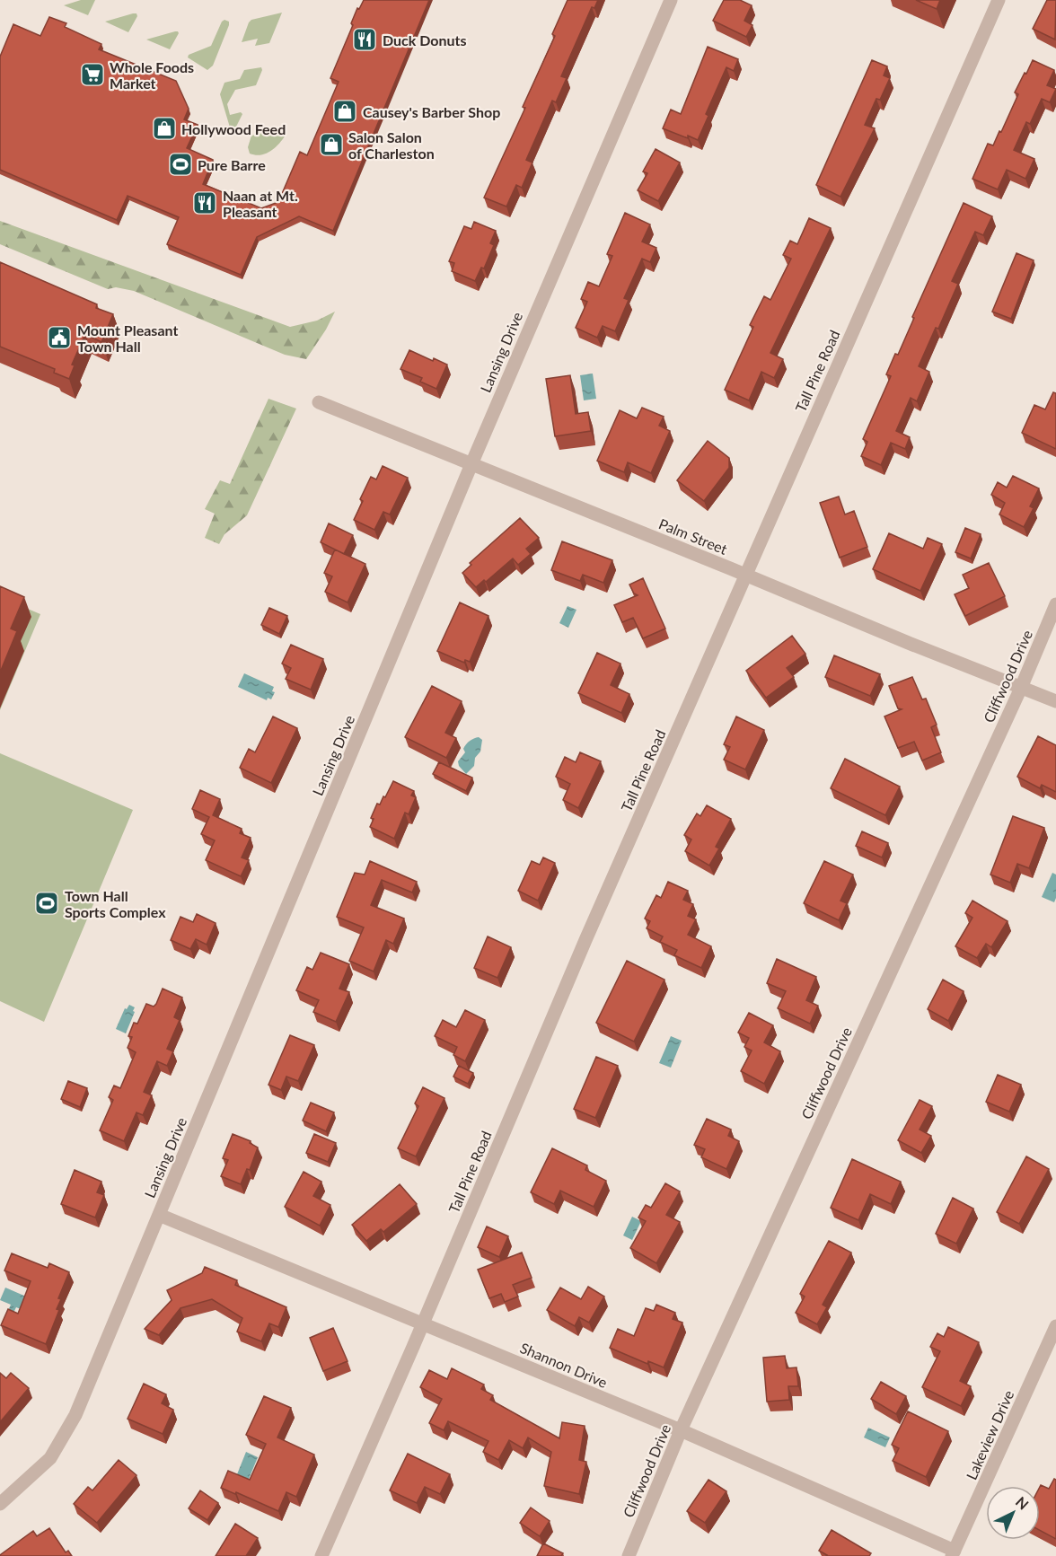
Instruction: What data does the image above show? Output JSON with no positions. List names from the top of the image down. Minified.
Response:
{"streets":{"street":["Lansing Drive","Tall Pine Road","Palm Street","Cliffwood Drive","Shannon Drive","Lakeview Drive"]},"crossings":[["Lansing Drive","Palm Street"],["Lansing Drive","Shannon Drive"],["Tall Pine Road","Palm Street"],["Tall Pine Road","Shannon Drive"],["Palm Street","Cliffwood Drive"],["Cliffwood Drive","Shannon Drive"],["Shannon Drive","Lakeview Drive"]],"places":{"restaurant":["Duck Donuts","Naan at Mt. Pleasant"],"supermarket":["Whole Foods Market"],"shop":["Causey's Barber Shop","Hollywood Feed","Salon Salon of Charleston"],"sports":["Pure Barre","Town Hall Sports Complex"],"public building":["Mount Pleasant Town Hall"]},"north":"top right"}
